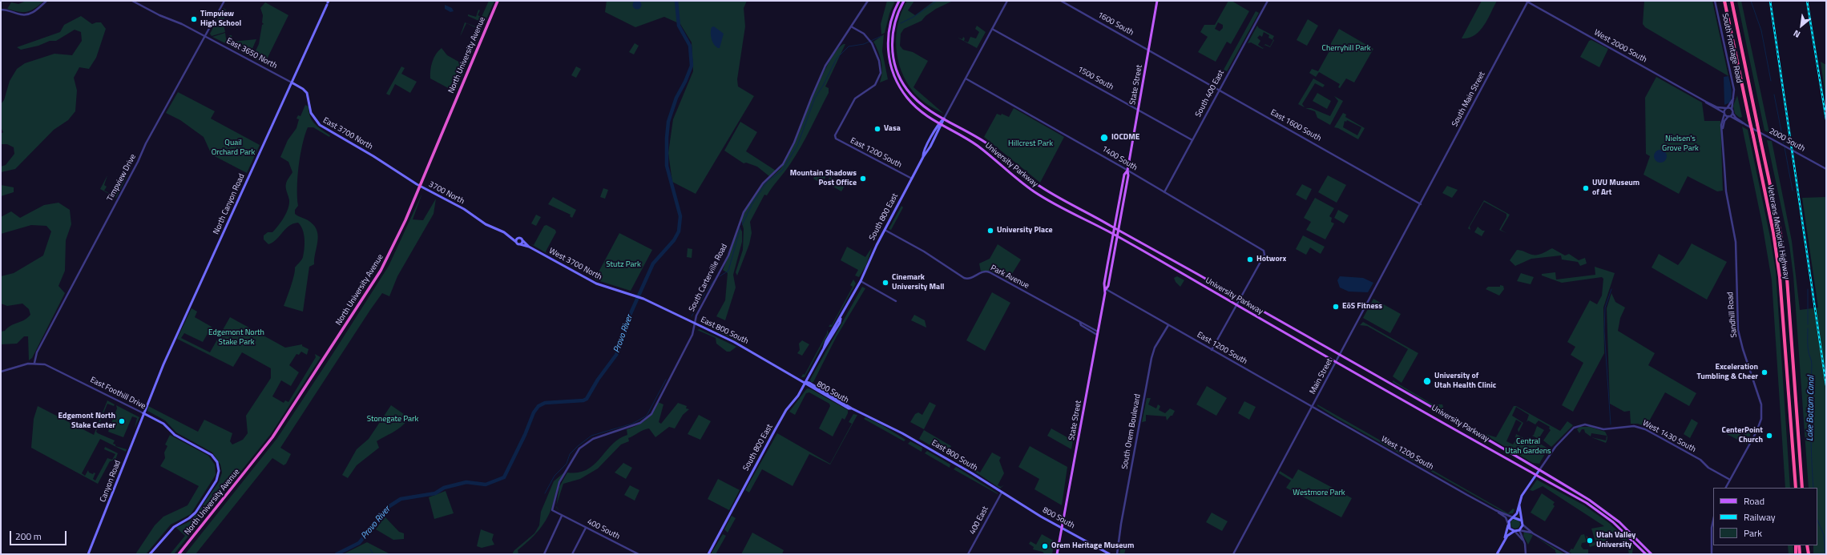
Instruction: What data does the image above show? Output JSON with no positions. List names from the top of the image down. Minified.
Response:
{"streets":{"highway":["North University Avenue","Veterans Memorial Highway"],"main road":["State Street","East 3700 North","University Parkway","3700 North","North Canyon Road","South 800 East","West 3700 North","East 800 South","800 South","East Foothill Drive","Canyon Road"],"street":["1600 South","West 2000 South","South Frontage Road","East 3650 North","1500 South","South 400 East","South Main Street","East 1600 South","2000 South","East 1200 South","1400 South","Timpview Drive","Park Avenue","South Carterville Road","Sandhill Road","Main Street","South Orem Boulevard","West 1430 South","West 1200 South","400 East","400 South"]},"crossings":[["1600 South","State Street"],["1600 South","East 1600 South"],["West 2000 South","South Frontage Road"],["West 2000 South","South Main Street"],["West 2000 South","Sandhill Road"],["South Frontage Road","Sandhill Road"],["East 3650 North","East 3700 North"],["East 3650 North","Timpview Drive"],["East 3650 North","North Canyon Road"],["North University Avenue","3700 North"],["1500 South","State Street"],["1500 South","South 400 East"],["1500 South","South 800 East"],["State Street","East 1200 South"],["State Street","1400 South"],["State Street","University Parkway"],["State Street","Park Avenue"],["State Street","800 South"],["South 400 East","East 1600 South"],["South 400 East","1400 South"],["South Main Street","East 1600 South"],["South Main Street","Main Street"],["East 1600 South","Main Street"],["East 3700 North","3700 North"],["East 3700 North","North Canyon Road"],["East 1200 South","South 800 East"],["East 1200 South","South Carterville Road"],["East 1200 South","Main Street"],["East 1200 South","South Orem Boulevard"],["East 1200 South","West 1200 South"],["1400 South","University Parkway"],["1400 South","South 800 East"],["University Parkway","South 800 East"],["University Parkway","Main Street"],["University Parkway","West 1430 South"],["Timpview Drive","East Foothill Drive"],["North Canyon Road","East Foothill Drive"],["North Canyon Road","Canyon Road"],["South 800 East","Park Avenue"],["South 800 East","East 800 South"],["South 800 East","800 South"],["West 3700 North","East 800 South"],["South Carterville Road","East 800 South"],["South Carterville Road","400 South"],["Sandhill Road","West 1430 South"],["East 800 South","800 South"],["East 800 South","400 East"],["Main Street","West 1200 South"],["800 South","400 East"],["East Foothill Drive","Canyon Road"]],"water":["Provo River","Lake Bottom Canal"],"parks":["Cherryhill Park","Nielsen's Grove Park","Quail Orchard Park","Hillcrest Park","Stutz Park","Edgemont North Stake Park","Stonegate Park","Central Utah Gardens","Westmore Park"],"places":["Timpview High School","Vasa","IOCDME","Mountain Shadows Post Office","UVU Museum of Art","University Place","Hotworx","Cinemark University Mall","EōS Fitness","Exceleration Tumbling & Cheer","University of Utah Health Clinic","Edgemont North Stake Center","CenterPoint Church","Utah Valley University","Orem Heritage Museum"],"legend":["Road","Railway","Park"],"scale_bar":"200 m","north":"bottom left"}
